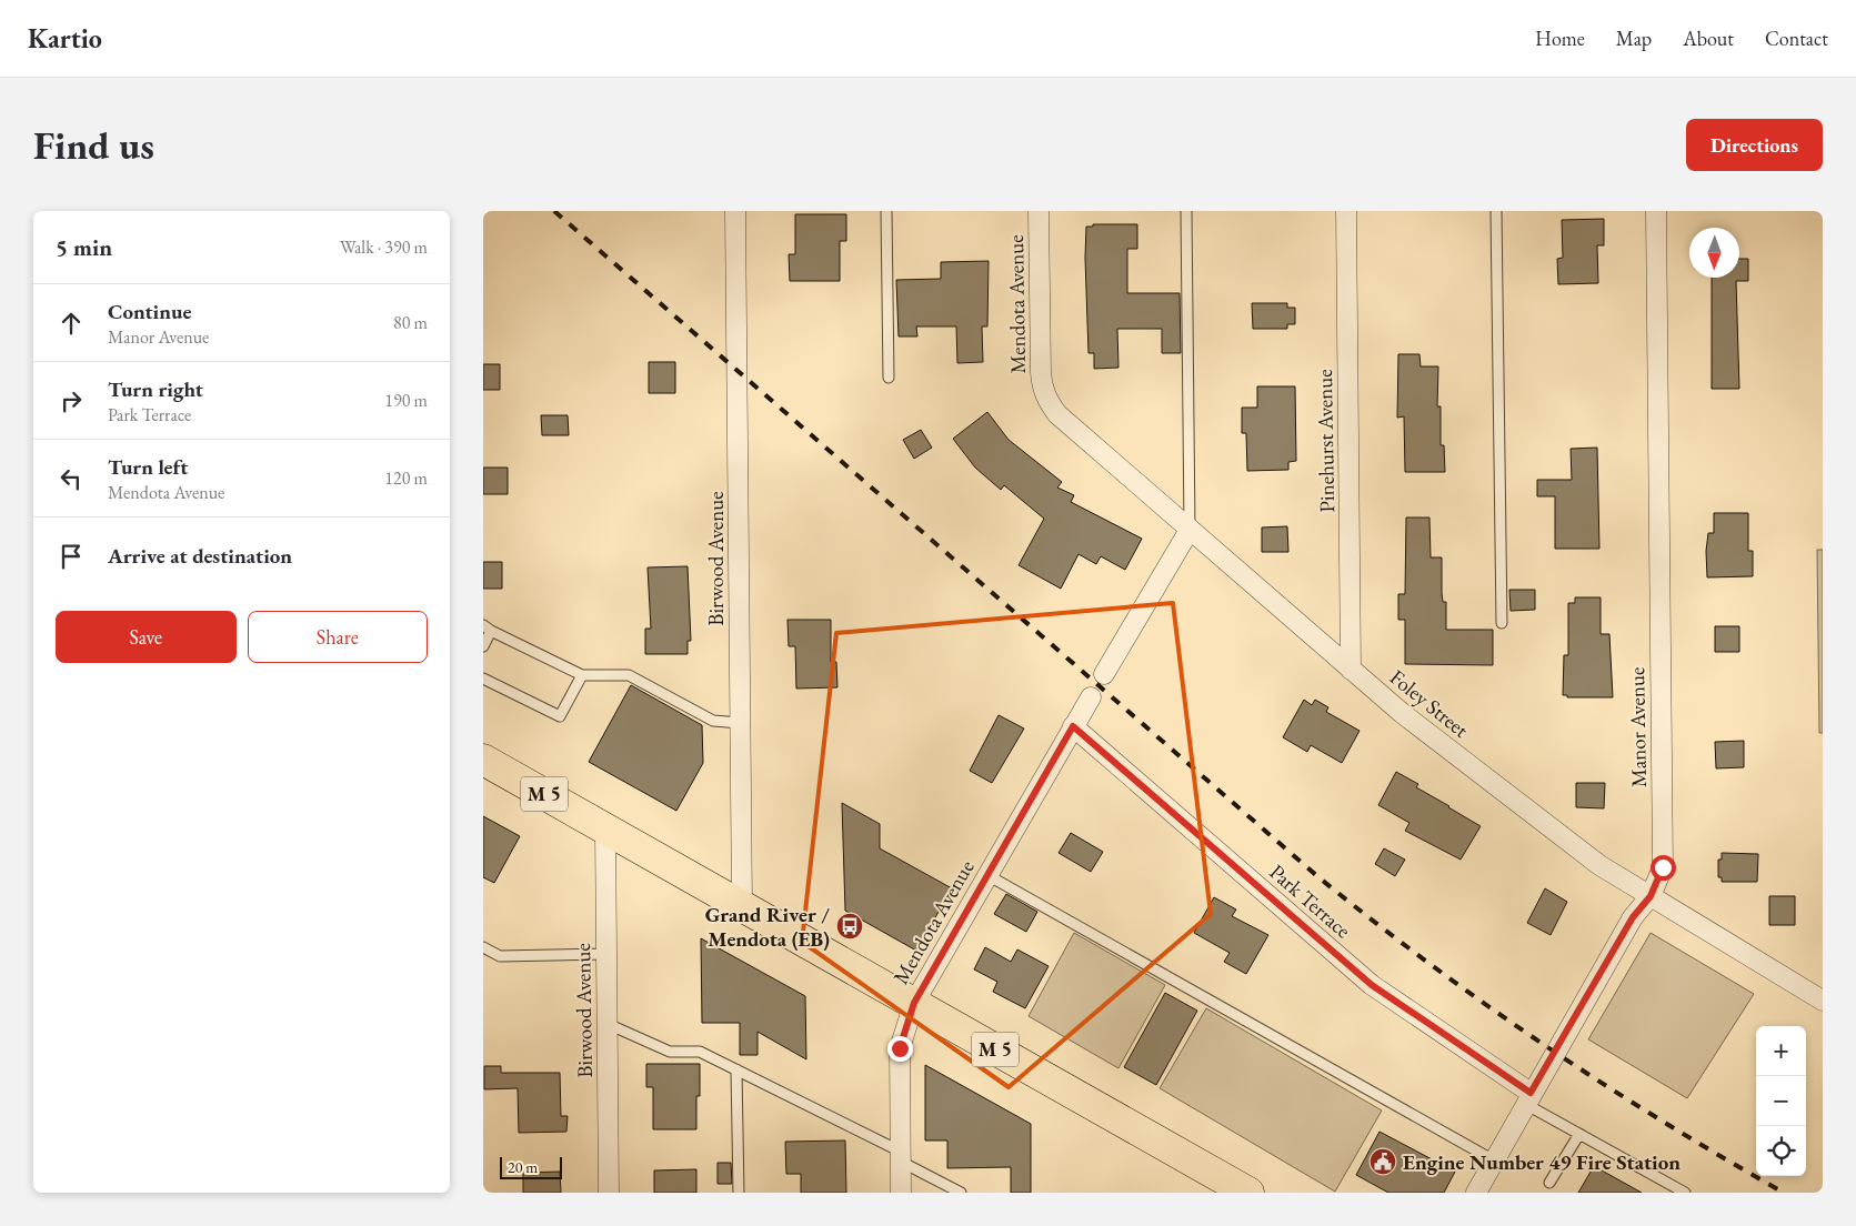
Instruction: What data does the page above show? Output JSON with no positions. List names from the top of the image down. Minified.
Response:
{"streets":{"main road":["M 5"],"street":["Mendota Avenue","Pinehurst Avenue","Birwood Avenue","Foley Street","Manor Avenue","Park Terrace"]},"crossings":[["Mendota Avenue","Foley Street"],["Mendota Avenue","M 5"],["Mendota Avenue","Park Terrace"],["Pinehurst Avenue","Foley Street"],["Birwood Avenue","M 5"],["Foley Street","Manor Avenue"],["Manor Avenue","Park Terrace"]],"places":{"bus stop":["Grand River / Mendota (EB)"],"public building":["Engine Number 49 Fire Station"]},"scale_bar":"20 m","north":"bottom","page":{"header":"Kartio","nav":["Home","Map","About","Contact"],"buttons":["Directions",["Save","Share"]],"title":"Find us","heading":["5 min","Walk · 390 m"],"list":[["Continue","Manor Avenue","80 m"],["Turn right","Park Terrace","190 m"],["Turn left","Mendota Avenue","120 m"],"Arrive at destination"],"map_buttons":["+","−"],"scale":"20 m"}}
